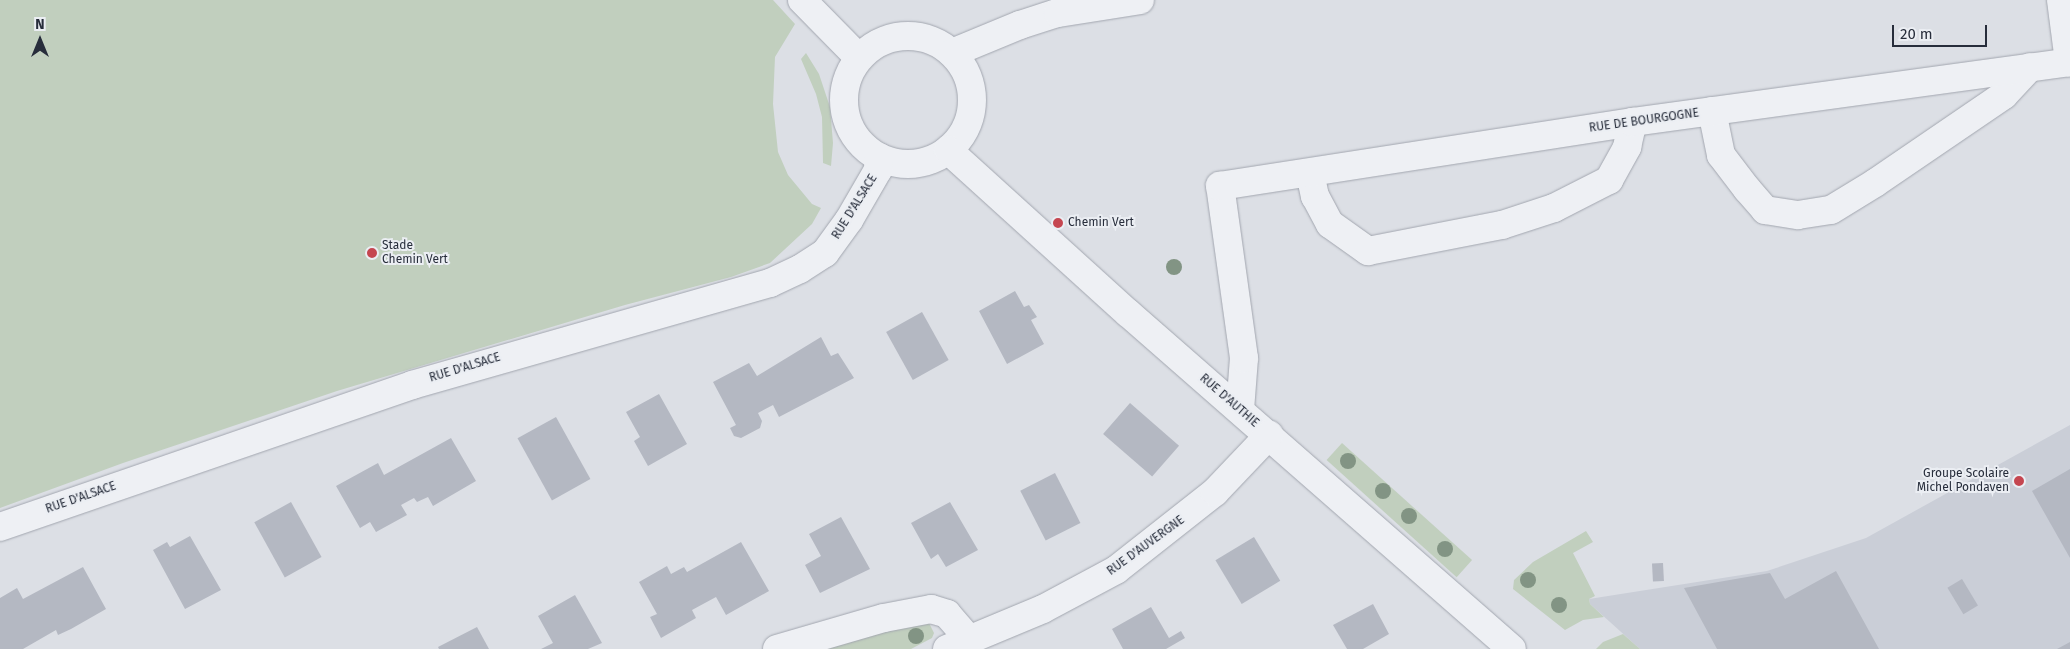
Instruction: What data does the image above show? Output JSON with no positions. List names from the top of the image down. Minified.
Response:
{"streets":{"street":["RUE DE BOURGOGNE","RUE D'ALSACE","RUE D'AUTHIE","RUE D'AUVERGNE"]},"crossings":[["RUE DE BOURGOGNE","RUE D'AUTHIE"],["RUE D'ALSACE","RUE D'AUTHIE"],["RUE D'AUTHIE","RUE D'AUVERGNE"]],"places":["Chemin Vert","Stade Chemin Vert","Groupe Scolaire Michel Pondaven"],"scale_bar":"20 m","north":"top"}
